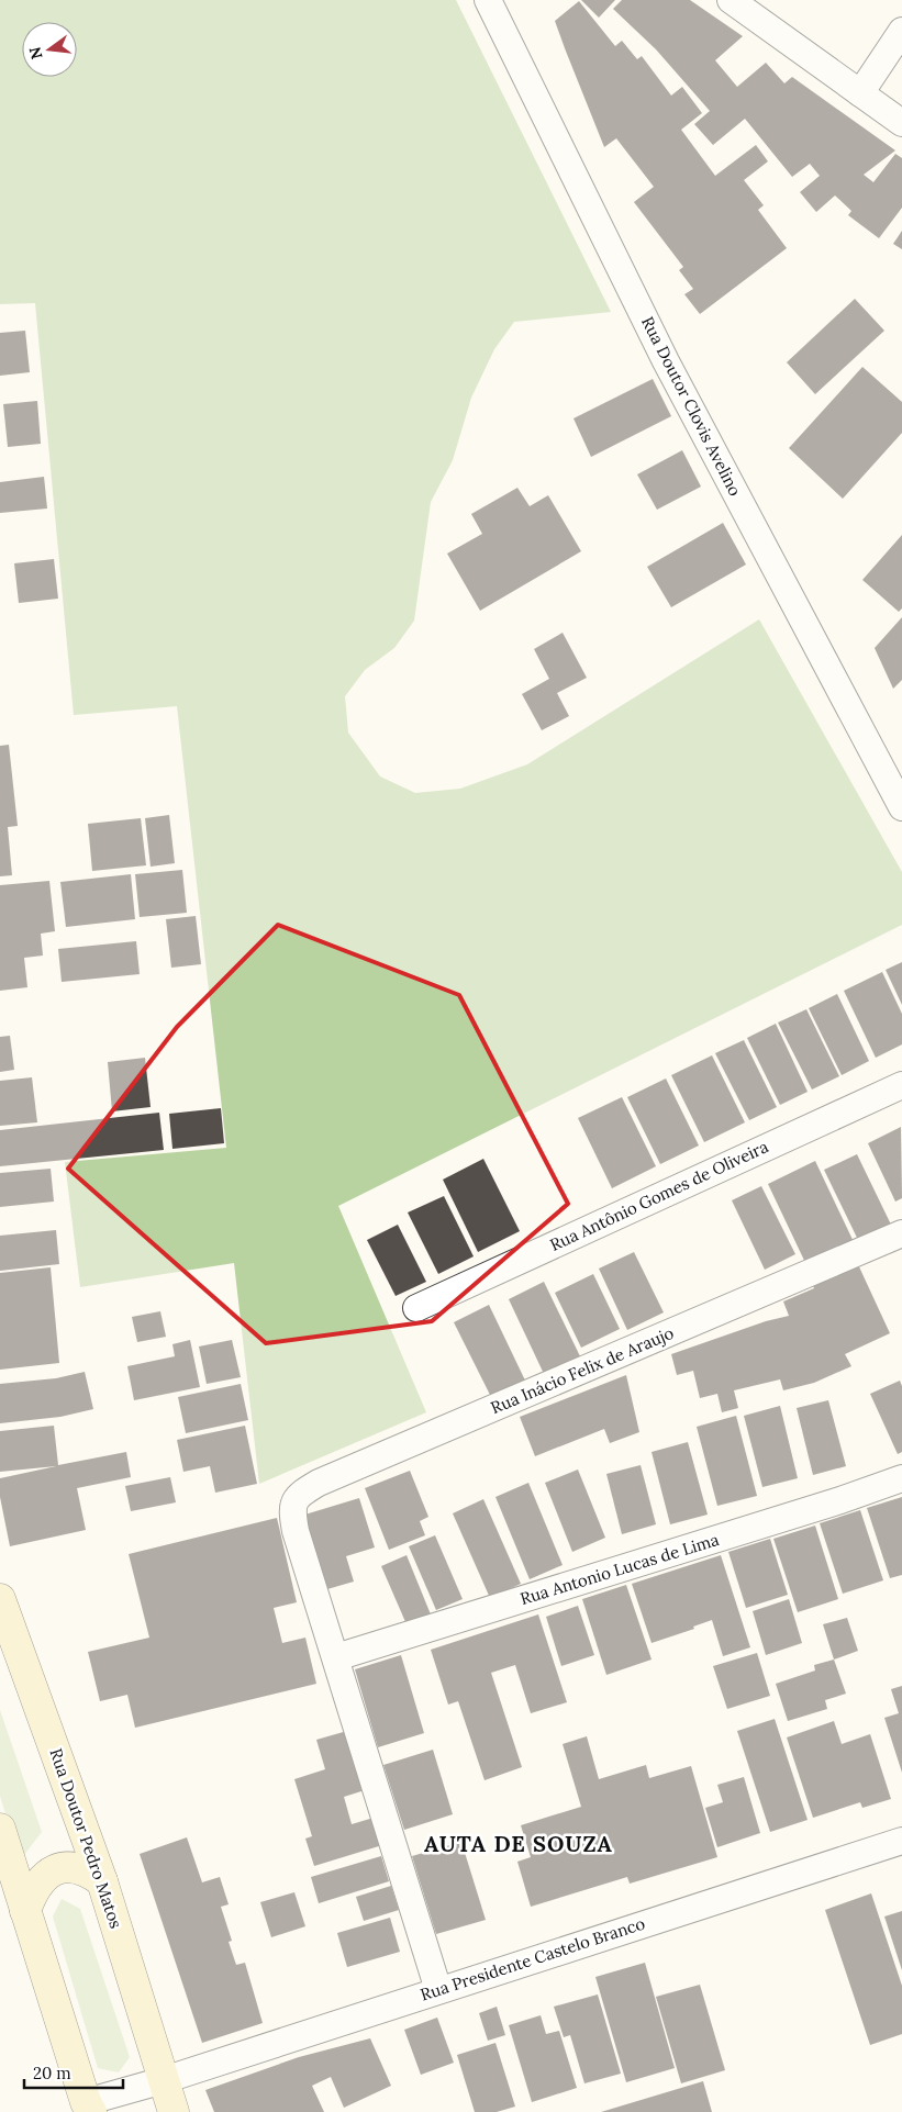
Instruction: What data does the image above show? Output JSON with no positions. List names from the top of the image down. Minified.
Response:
{"streets":{"main road":["Rua Doutor Pedro Matos"],"street":["Rua Doutor Clovis Avelino","Rua Antônio Gomes de Oliveira","Rua Inácio Felix de Araujo","Rua Antonio Lucas de Lima","Rua Presidente Castelo Branco"]},"crossings":[["Rua Inácio Felix de Araujo","Rua Antonio Lucas de Lima"],["Rua Doutor Pedro Matos","Rua Presidente Castelo Branco"]],"districts":["AUTA DE SOUZA"],"scale_bar":"20 m","north":"left"}
